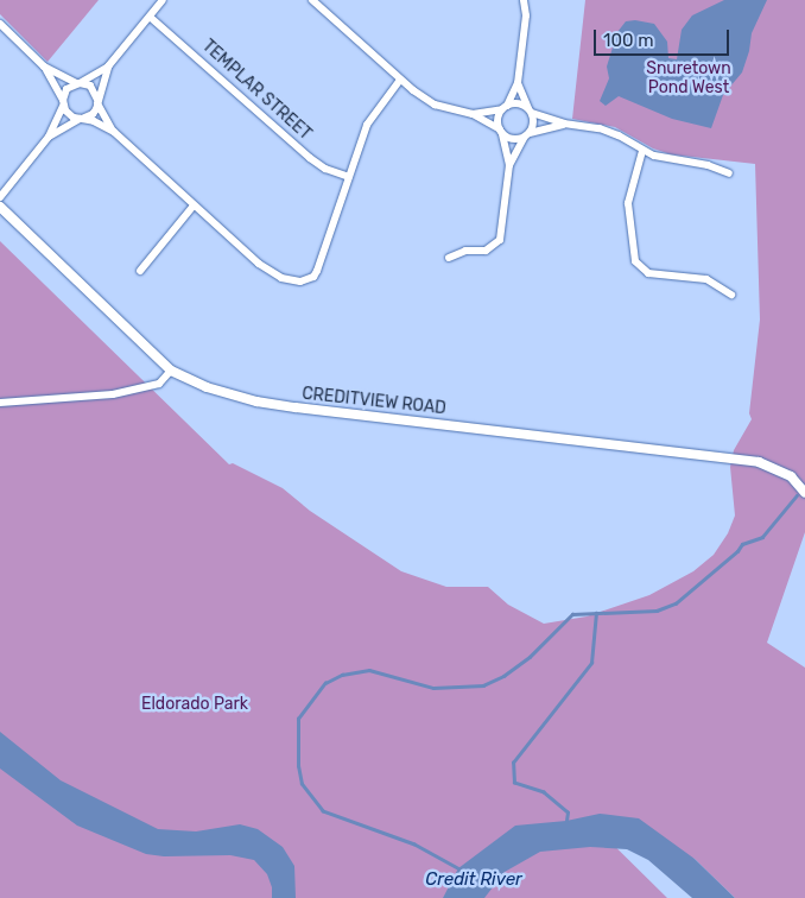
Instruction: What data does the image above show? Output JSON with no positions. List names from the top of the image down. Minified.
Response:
{"streets":{"street":["TEMPLAR STREET","CREDITVIEW ROAD"]},"water":["Credit River"],"parks":["Snuretown Pond West","Eldorado Park"],"scale_bar":"100 m"}
